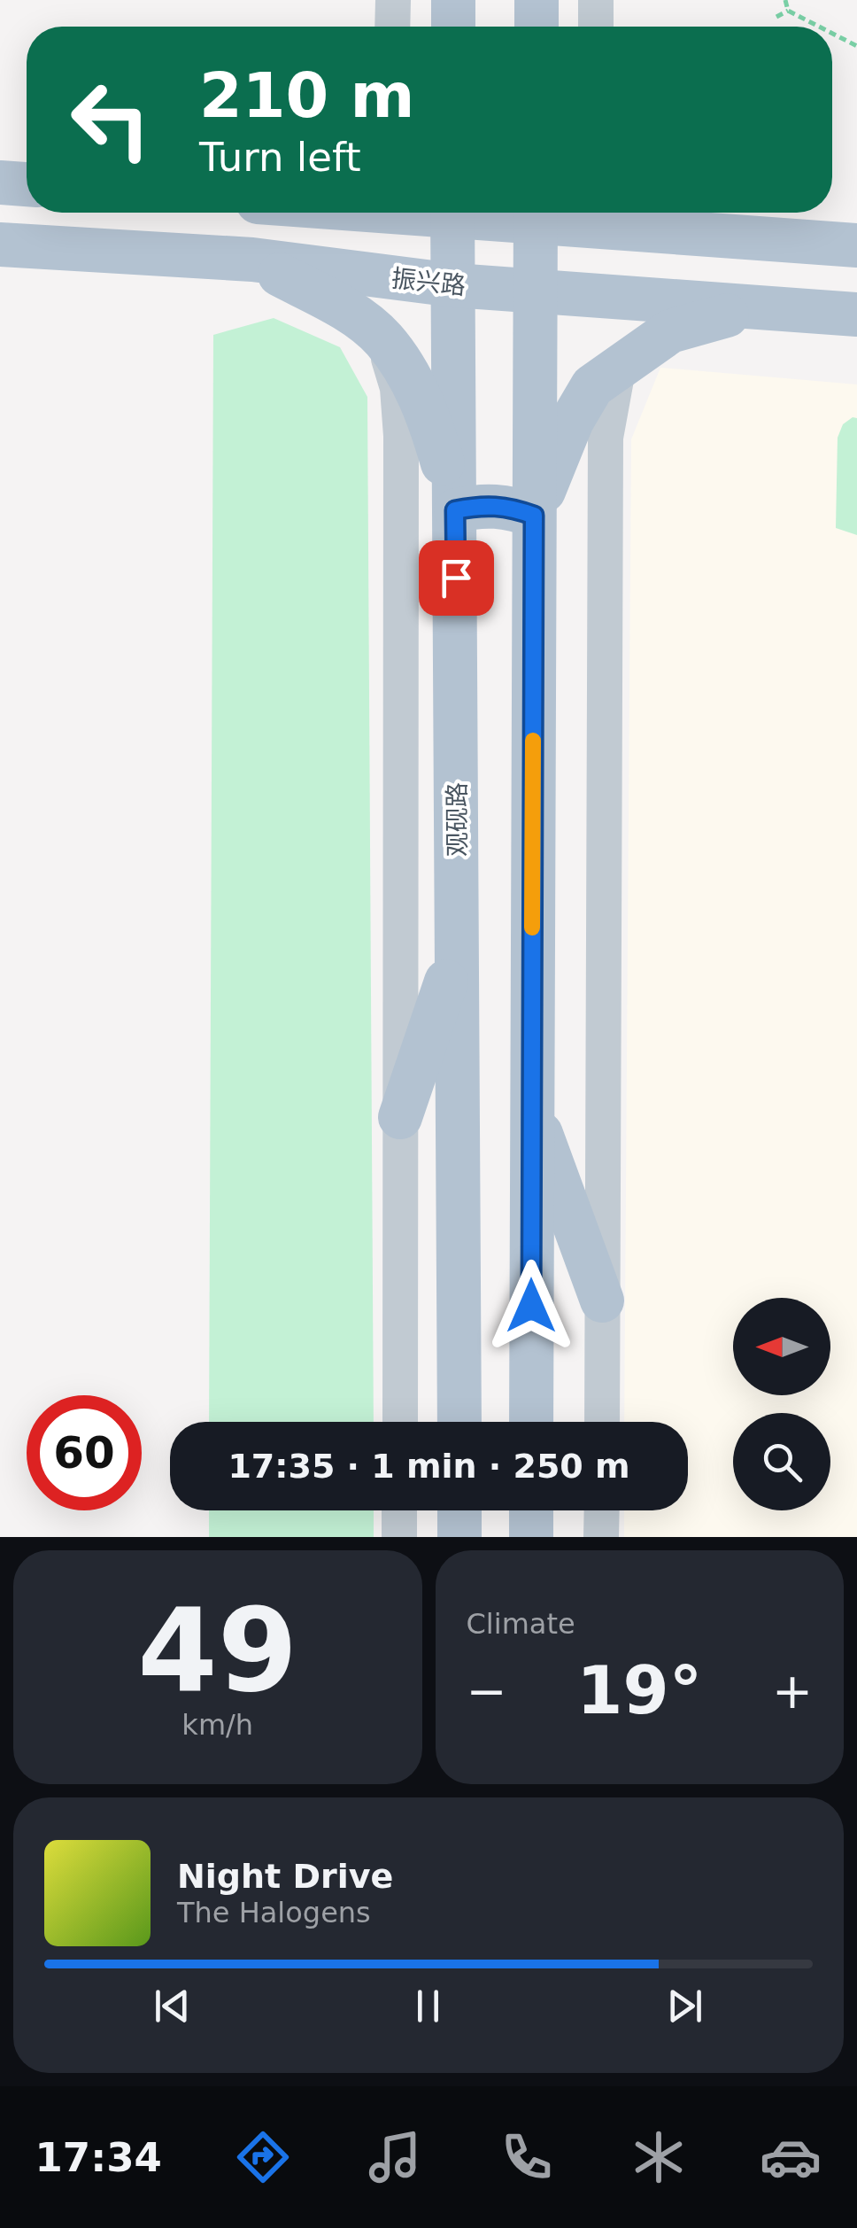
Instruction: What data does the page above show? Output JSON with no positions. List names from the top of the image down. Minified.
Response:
{"streets":{"main road":["振兴路","观砚路"]},"crossings":[["振兴路","观砚路"]],"north":"left","page":{"turn":["210 m","Turn left"],"limit":"60","trip":"17:35 · 1 min · 250 m","tile":[["49","km/h"],"Climate"],"heat":["−","19°","+"],"song":["Night Drive","The Halogens"],"tabs":"17:34"}}
